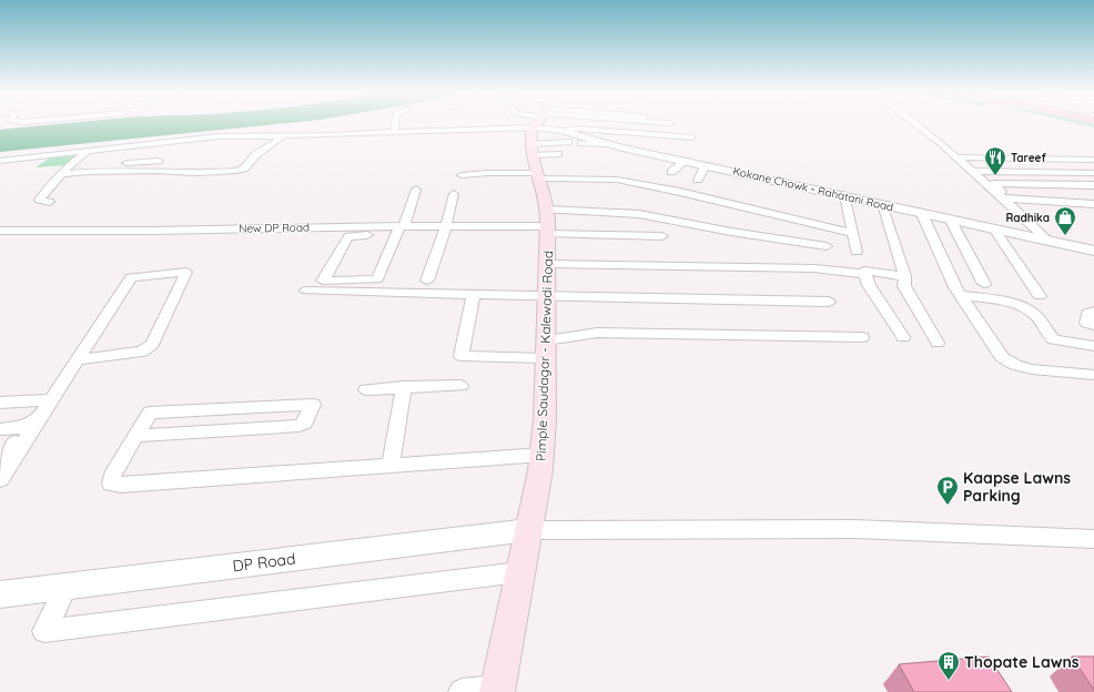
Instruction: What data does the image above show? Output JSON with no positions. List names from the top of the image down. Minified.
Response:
{"streets":{"main road":["Pimple Saudagar - Kalewadi Road"],"street":["Kokane Chowk - Rahatani Road","New DP Road","DP Road"]},"crossings":[["Pimple Saudagar - Kalewadi Road","DP Road"]],"places":{"restaurant":["Tareef"],"shop":["Radhika"],"parking":["Kaapse Lawns Parking"],"building":["Thopate Lawns"]}}
